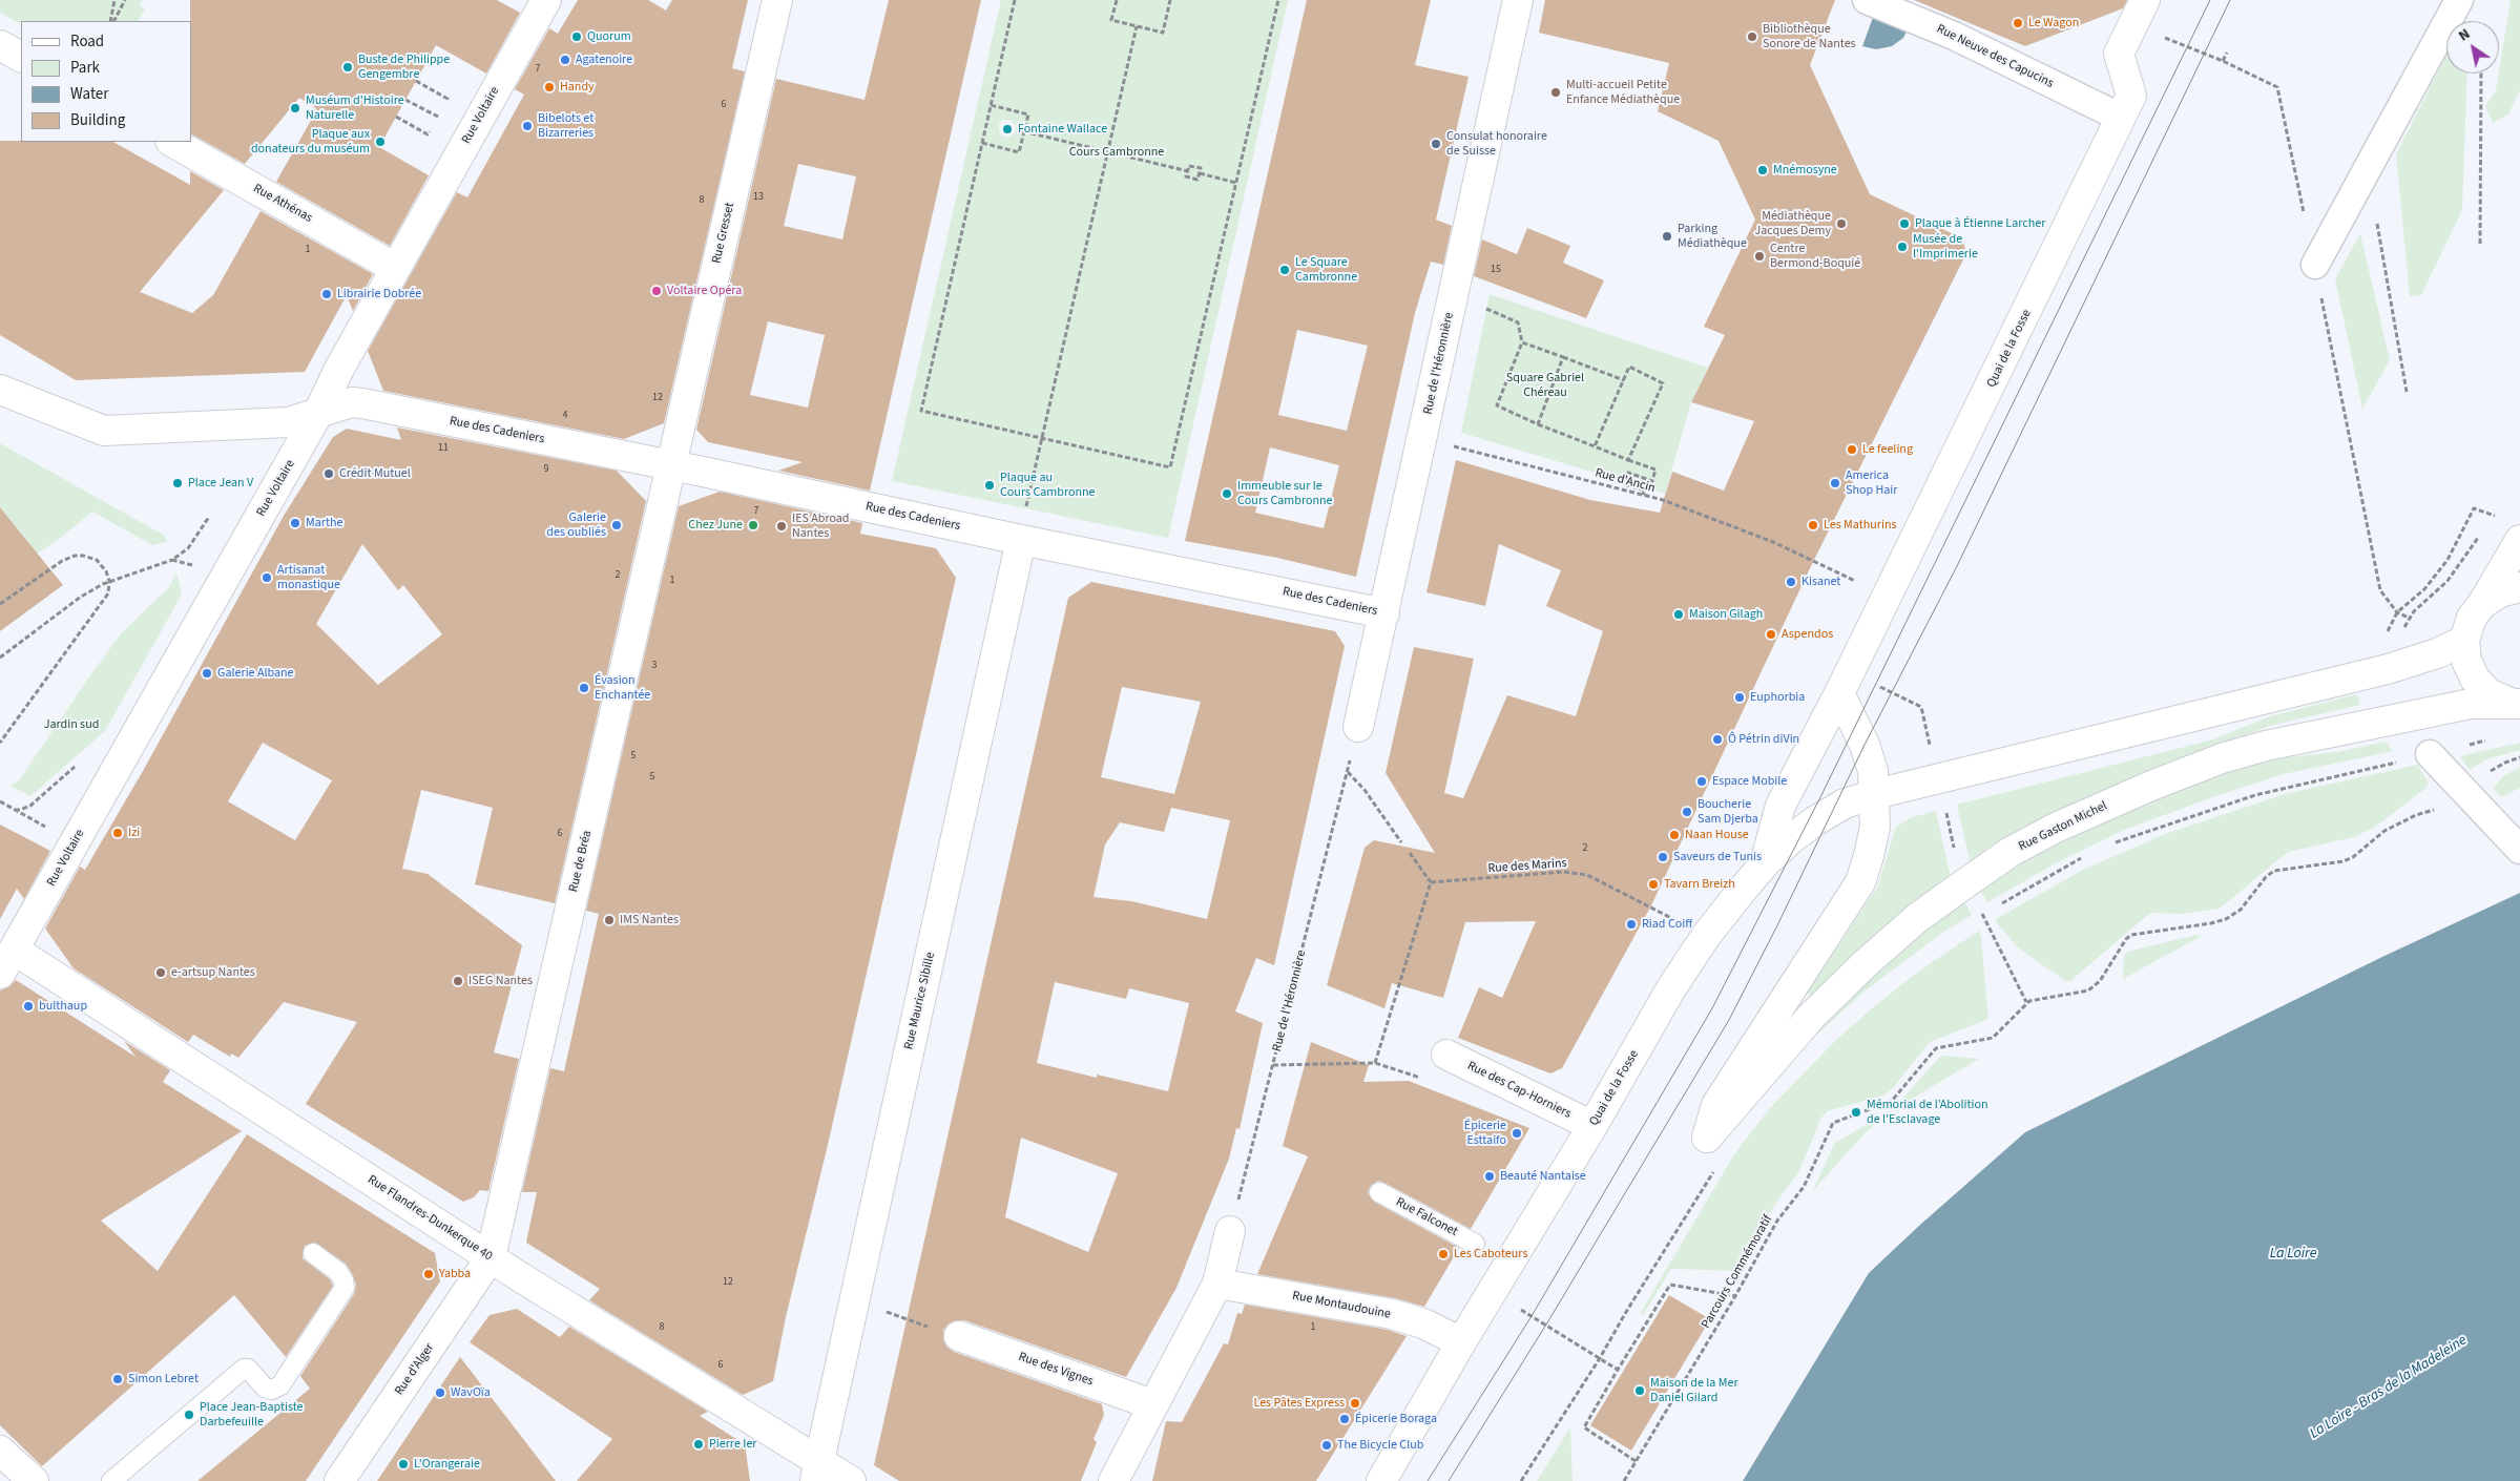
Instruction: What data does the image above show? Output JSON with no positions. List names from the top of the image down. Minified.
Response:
{"streets":{"street":["Rue Neuve des Capucins","Rue Voltaire","Rue Athénas","Rue Gresset","Quai de la Fosse","Rue de l'Héronnière","Rue des Cadeniers","Rue Gaston Michel","Rue de Bréa","Rue Maurice Sibille","Rue des Cap-Horniers","Rue Flandres-Dunkerque 40","Rue Montaudouine","Rue d'Alger","Rue des Vignes"],"lane":["Rue Falconet"],"path":["Rue d'Ancin","Rue des Marins","Parcours Commémoratif"]},"crossings":[["Rue Neuve des Capucins","Quai de la Fosse"],["Rue Voltaire","Rue Athénas"],["Rue Voltaire","Rue des Cadeniers"],["Rue Voltaire","Rue Flandres-Dunkerque 40"],["Rue Gresset","Rue des Cadeniers"],["Rue Gresset","Rue de Bréa"],["Quai de la Fosse","Rue d'Ancin"],["Quai de la Fosse","Rue des Cap-Horniers"],["Quai de la Fosse","Rue Montaudouine"],["Rue de l'Héronnière","Rue des Cadeniers"],["Rue de l'Héronnière","Rue d'Ancin"],["Rue des Cadeniers","Rue de Bréa"],["Rue des Cadeniers","Rue Maurice Sibille"],["Rue de Bréa","Rue Flandres-Dunkerque 40"],["Rue de Bréa","Rue d'Alger"],["Rue Maurice Sibille","Rue Flandres-Dunkerque 40"],["Rue Flandres-Dunkerque 40","Rue d'Alger"]],"water":["La Loire","La Loire - Bras de la Madeleine"],"parks":["Cours Cambronne","Square Gabriel Chéreau","Jardin sud"],"places":["Le Wagon","Quorum","Bibliothèque Sonore de Nantes","Agatenoire","Buste de Philippe Gengembre","Handy","Multi-accueil Petite Enfance Médiathèque","Muséum d'Histoire Naturelle","Bibelots et Bizarreries","Fontaine Wallace","Plaque aux donateurs du muséum","Consulat honoraire de Suisse","Mnémosyne","Médiathèque Jacques Demy","Plaque à Étienne Larcher","Parking Médiathèque","Musée de l'Imprimerie","Centre Bermond-Boquié","Le Square Cambronne","Voltaire Opéra","Librairie Dobrée","Le feeling","Crédit Mutuel","Place Jean V","America Shop Hair","Plaque au Cours Cambronne","Immeuble sur le Cours Cambronne","Marthe","Galerie des oubliés","Chez June","Les Mathurins","IES Abroad Nantes","Artisanat monastique","Kisanet","Maison Gilagh","Aspendos","Galerie Albane","Évasion Enchantée","Euphorbia","Ô Pétrin diVin","Espace Mobile","Boucherie Sam Djerba","Izi","Naan House","Saveurs de Tunis","Tavarn Breizh","IMS Nantes","Riad Coiff","e-artsup Nantes","ISEG Nantes","bulthaup","Mémorial de l’Abolition de l’Esclavage","Épicerie Esttaifo","Beauté Nantaise","Les Caboteurs","Yabba","Simon Lebret","Maison de la Mer Daniel Gilard","WavOïa","Les Pâtes Express","Place Jean-Baptiste Darbefeuille","Épicerie Boraga","Pierre Ier","The Bicycle Club","L'Orangeraie"],"house_numbers":["7","6","13","8","1","15","12","4","11","9","7","2","1","3","5","5","6","2","12","8","1","6"],"legend":["Road","Park","Water","Building"],"north":"top left"}
